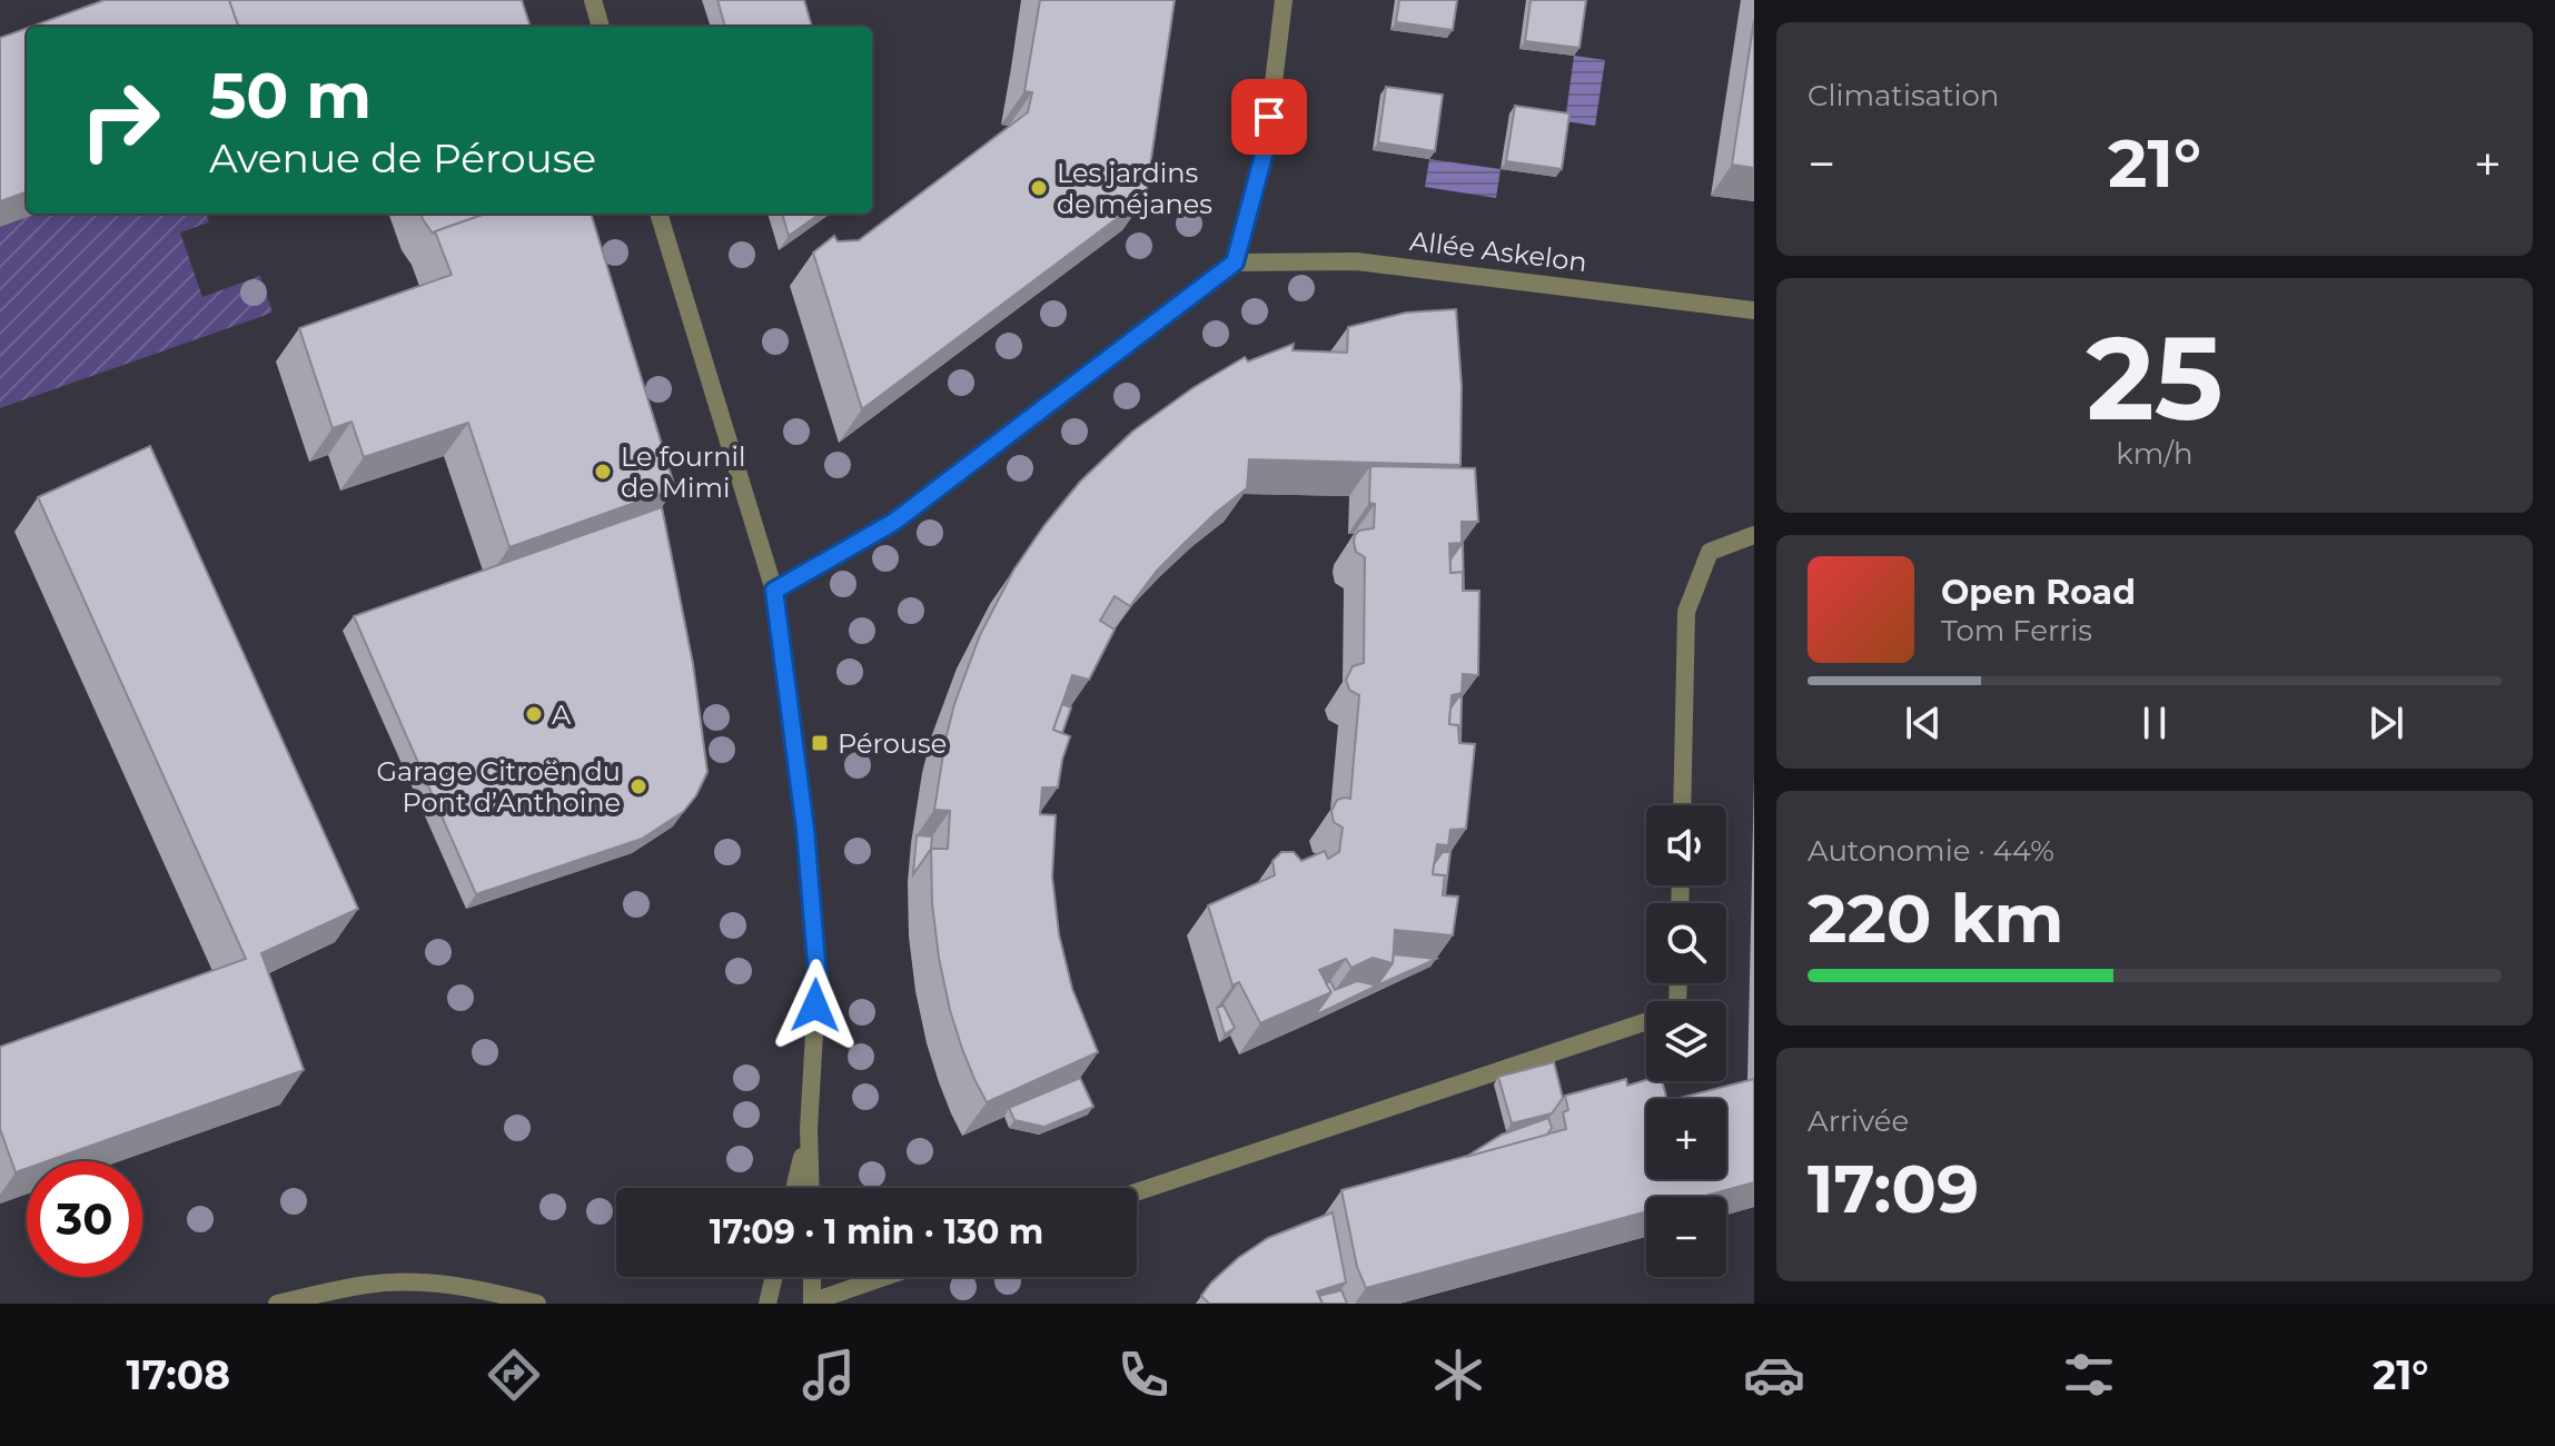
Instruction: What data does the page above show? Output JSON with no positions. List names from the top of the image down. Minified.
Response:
{"streets":{"street":["Allée Askelon"]},"places":{"other":["Les jardins de méjanes","Le fournil de Mimi","A","Garage Citroën du Pont d’Anthoine"],"transit":["Pérouse"]},"page":{"tile":["Climatisation",["25","km/h"],["Autonomie · 44%","220 km"],["Arrivée","17:09"]],"turn":["50 m","Avenue de Pérouse"],"heat":["−","21°","+"],"song":["Open Road","Tom Ferris"],"map_buttons":["+","−"],"limit":"30","trip":"17:09 · 1 min · 130 m","tabs":["17:08","21°"]}}
